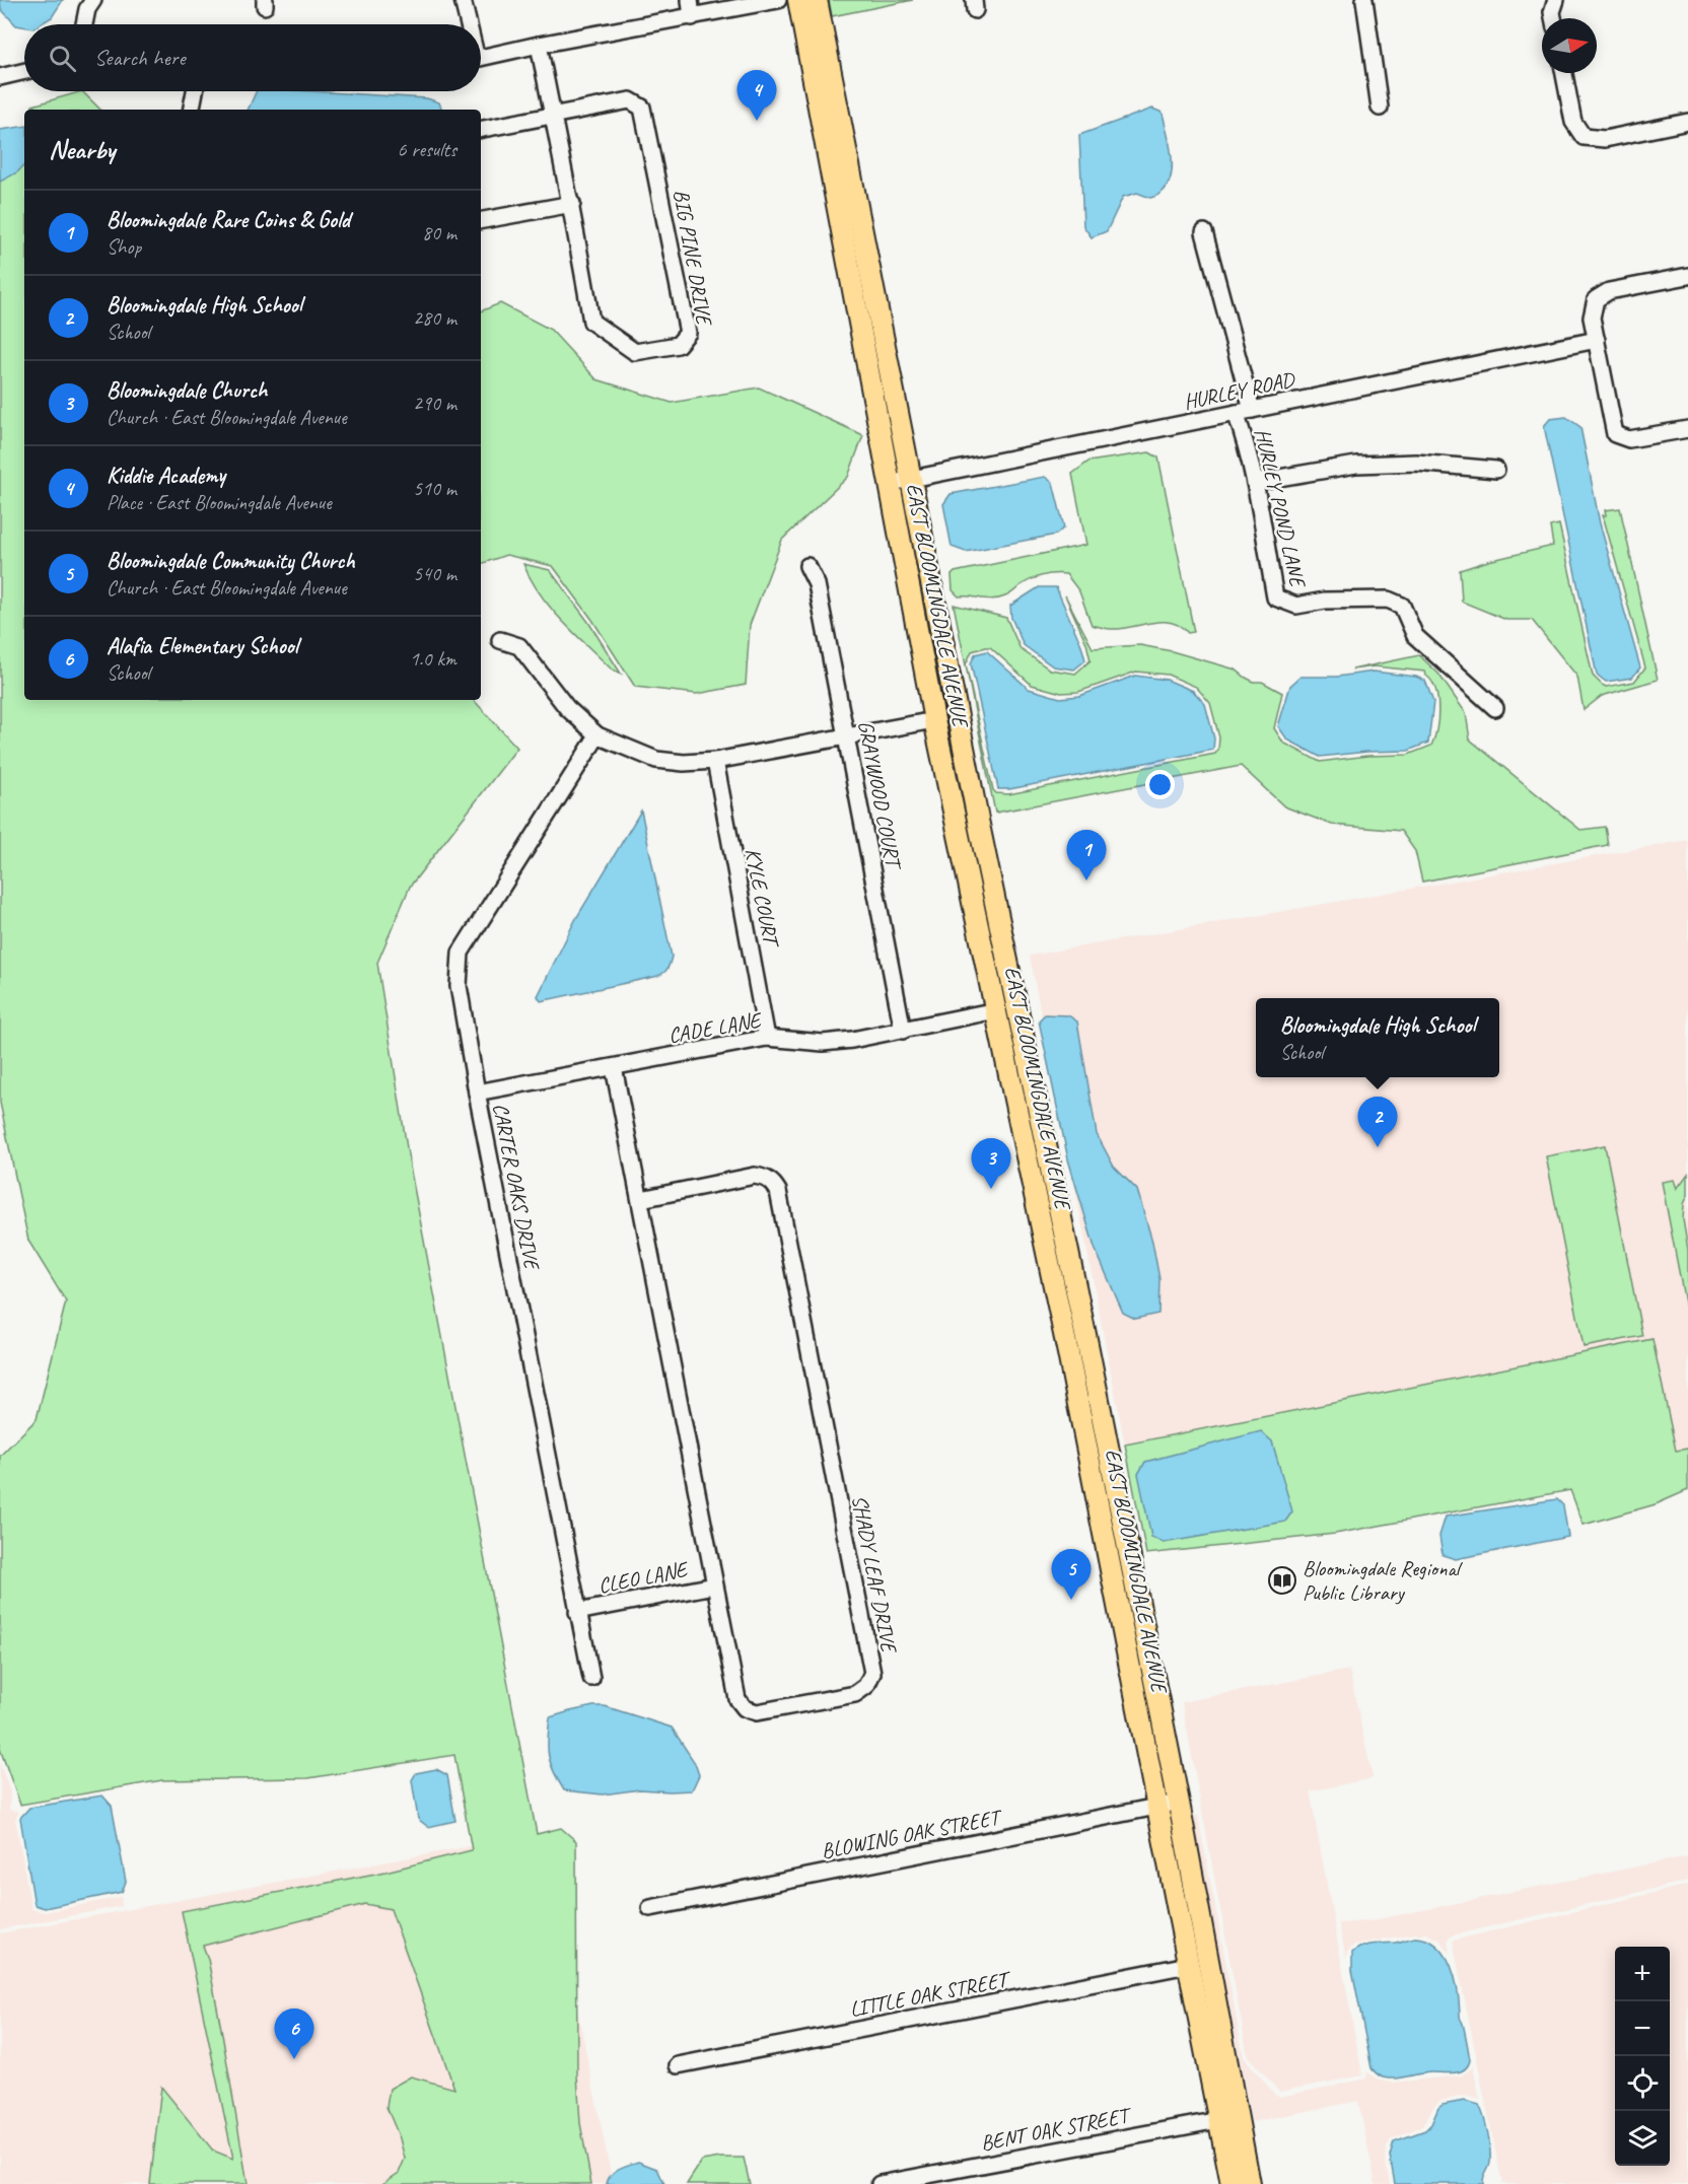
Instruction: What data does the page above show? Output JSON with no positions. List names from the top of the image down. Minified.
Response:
{"streets":{"main road":["EAST BLOOMINGDALE AVENUE"],"street":["BIG PINE DRIVE","HURLEY ROAD","HURLEY POND LANE","GRAYWOOD COURT","KYLE COURT","CADE LANE","CARTER OAKS DRIVE","SHADY LEAF DRIVE","CLEO LANE","BLOWING OAK STREET","LITTLE OAK STREET","BENT OAK STREET"]},"crossings":[["HURLEY ROAD","HURLEY POND LANE"],["HURLEY ROAD","EAST BLOOMINGDALE AVENUE"],["EAST BLOOMINGDALE AVENUE","CADE LANE"],["EAST BLOOMINGDALE AVENUE","BLOWING OAK STREET"],["EAST BLOOMINGDALE AVENUE","LITTLE OAK STREET"],["EAST BLOOMINGDALE AVENUE","BENT OAK STREET"],["GRAYWOOD COURT","CADE LANE"],["KYLE COURT","CADE LANE"],["CADE LANE","CARTER OAKS DRIVE"],["CADE LANE","SHADY LEAF DRIVE"],["CARTER OAKS DRIVE","CLEO LANE"],["SHADY LEAF DRIVE","CLEO LANE"]],"places":{"library":["Bloomingdale Regional Public Library"]},"north":"right","page":{"search":"Search here","pins":["4","1","2","3","5","6"],"heading":["Nearby","6 results"],"list":[{"mark":"1","name":"Bloomingdale Rare Coins & Gold","note":"Shop","value":"80 m"},{"mark":"2","name":"Bloomingdale High School","note":"School","value":"280 m"},{"mark":"3","name":"Bloomingdale Church","note":"Church · East Bloomingdale Avenue","value":"290 m"},{"mark":"4","name":"Kiddie Academy","note":"Place · East Bloomingdale Avenue","value":"510 m"},{"mark":"5","name":"Bloomingdale Community Church","note":"Church · East Bloomingdale Avenue","value":"540 m"},{"mark":"6","name":"Alafia Elementary School","note":"School","value":"1.0 km"}],"popup":["Bloomingdale High School","School"],"map_buttons":["+","−"]}}
